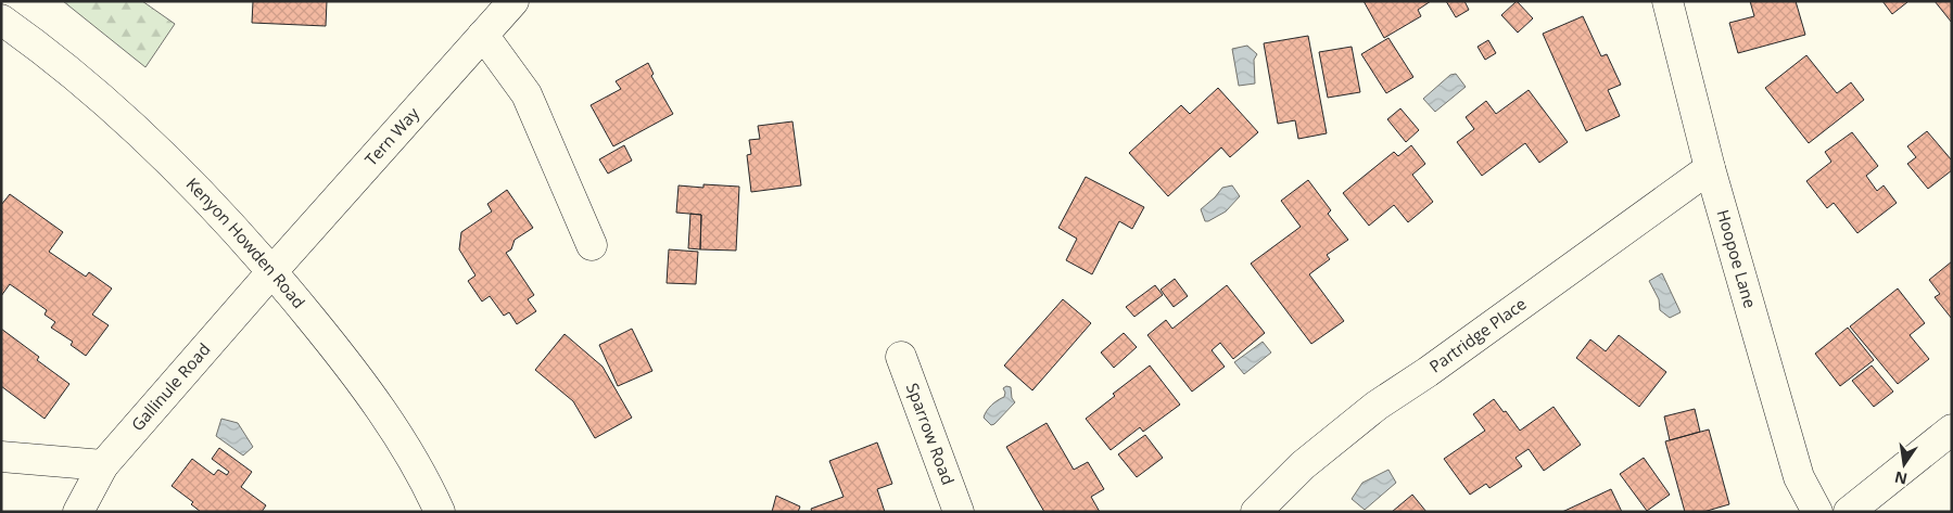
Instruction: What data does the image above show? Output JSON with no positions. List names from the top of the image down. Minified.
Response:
{"streets":{"street":["Tern Way","Kenyon Howden Road","Hoopoe Lane","Partridge Place","Gallinule Road","Sparrow Road"]},"crossings":[["Tern Way","Kenyon Howden Road"],["Tern Way","Gallinule Road"],["Kenyon Howden Road","Gallinule Road"],["Hoopoe Lane","Partridge Place"]],"north":"bottom"}
